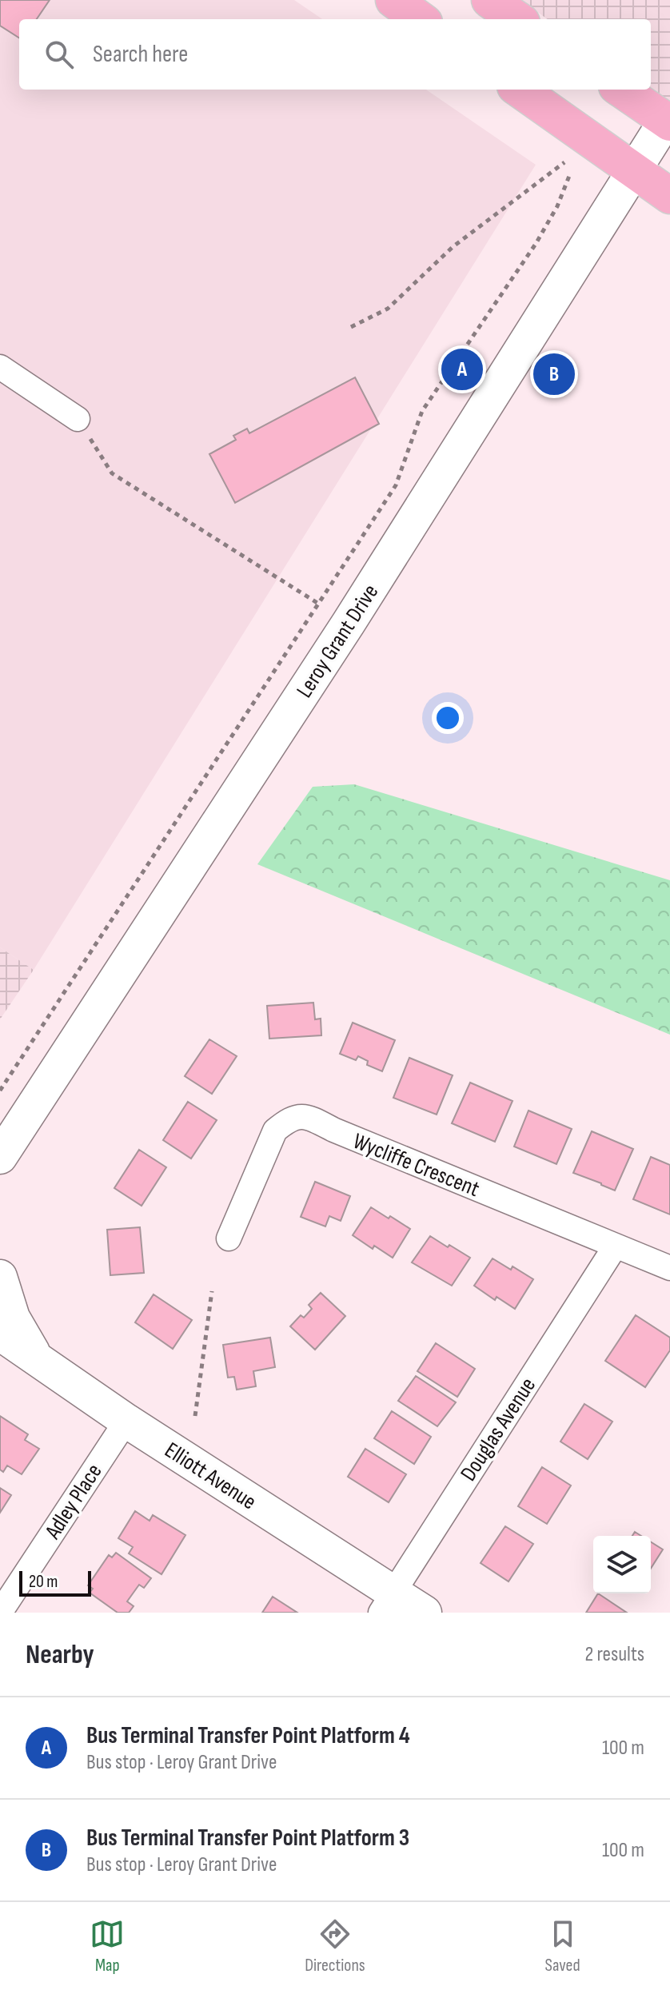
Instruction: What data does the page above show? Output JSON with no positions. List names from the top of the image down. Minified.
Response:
{"streets":{"street":["Leroy Grant Drive","Wycliffe Crescent","Douglas Avenue","Elliott Avenue","Adley Place"]},"crossings":[["Wycliffe Crescent","Douglas Avenue"],["Douglas Avenue","Elliott Avenue"],["Elliott Avenue","Adley Place"]],"scale_bar":"20 m","page":{"search":"Search here","pins":["A","B"],"scale":"20 m","heading":["Nearby","2 results"],"list":[{"mark":"A","name":"Bus Terminal Transfer Point Platform 4","note":"Bus stop · Leroy Grant Drive","value":"100 m"},{"mark":"B","name":"Bus Terminal Transfer Point Platform 3","note":"Bus stop · Leroy Grant Drive","value":"100 m"}],"nav":["Map","Directions","Saved"]}}
